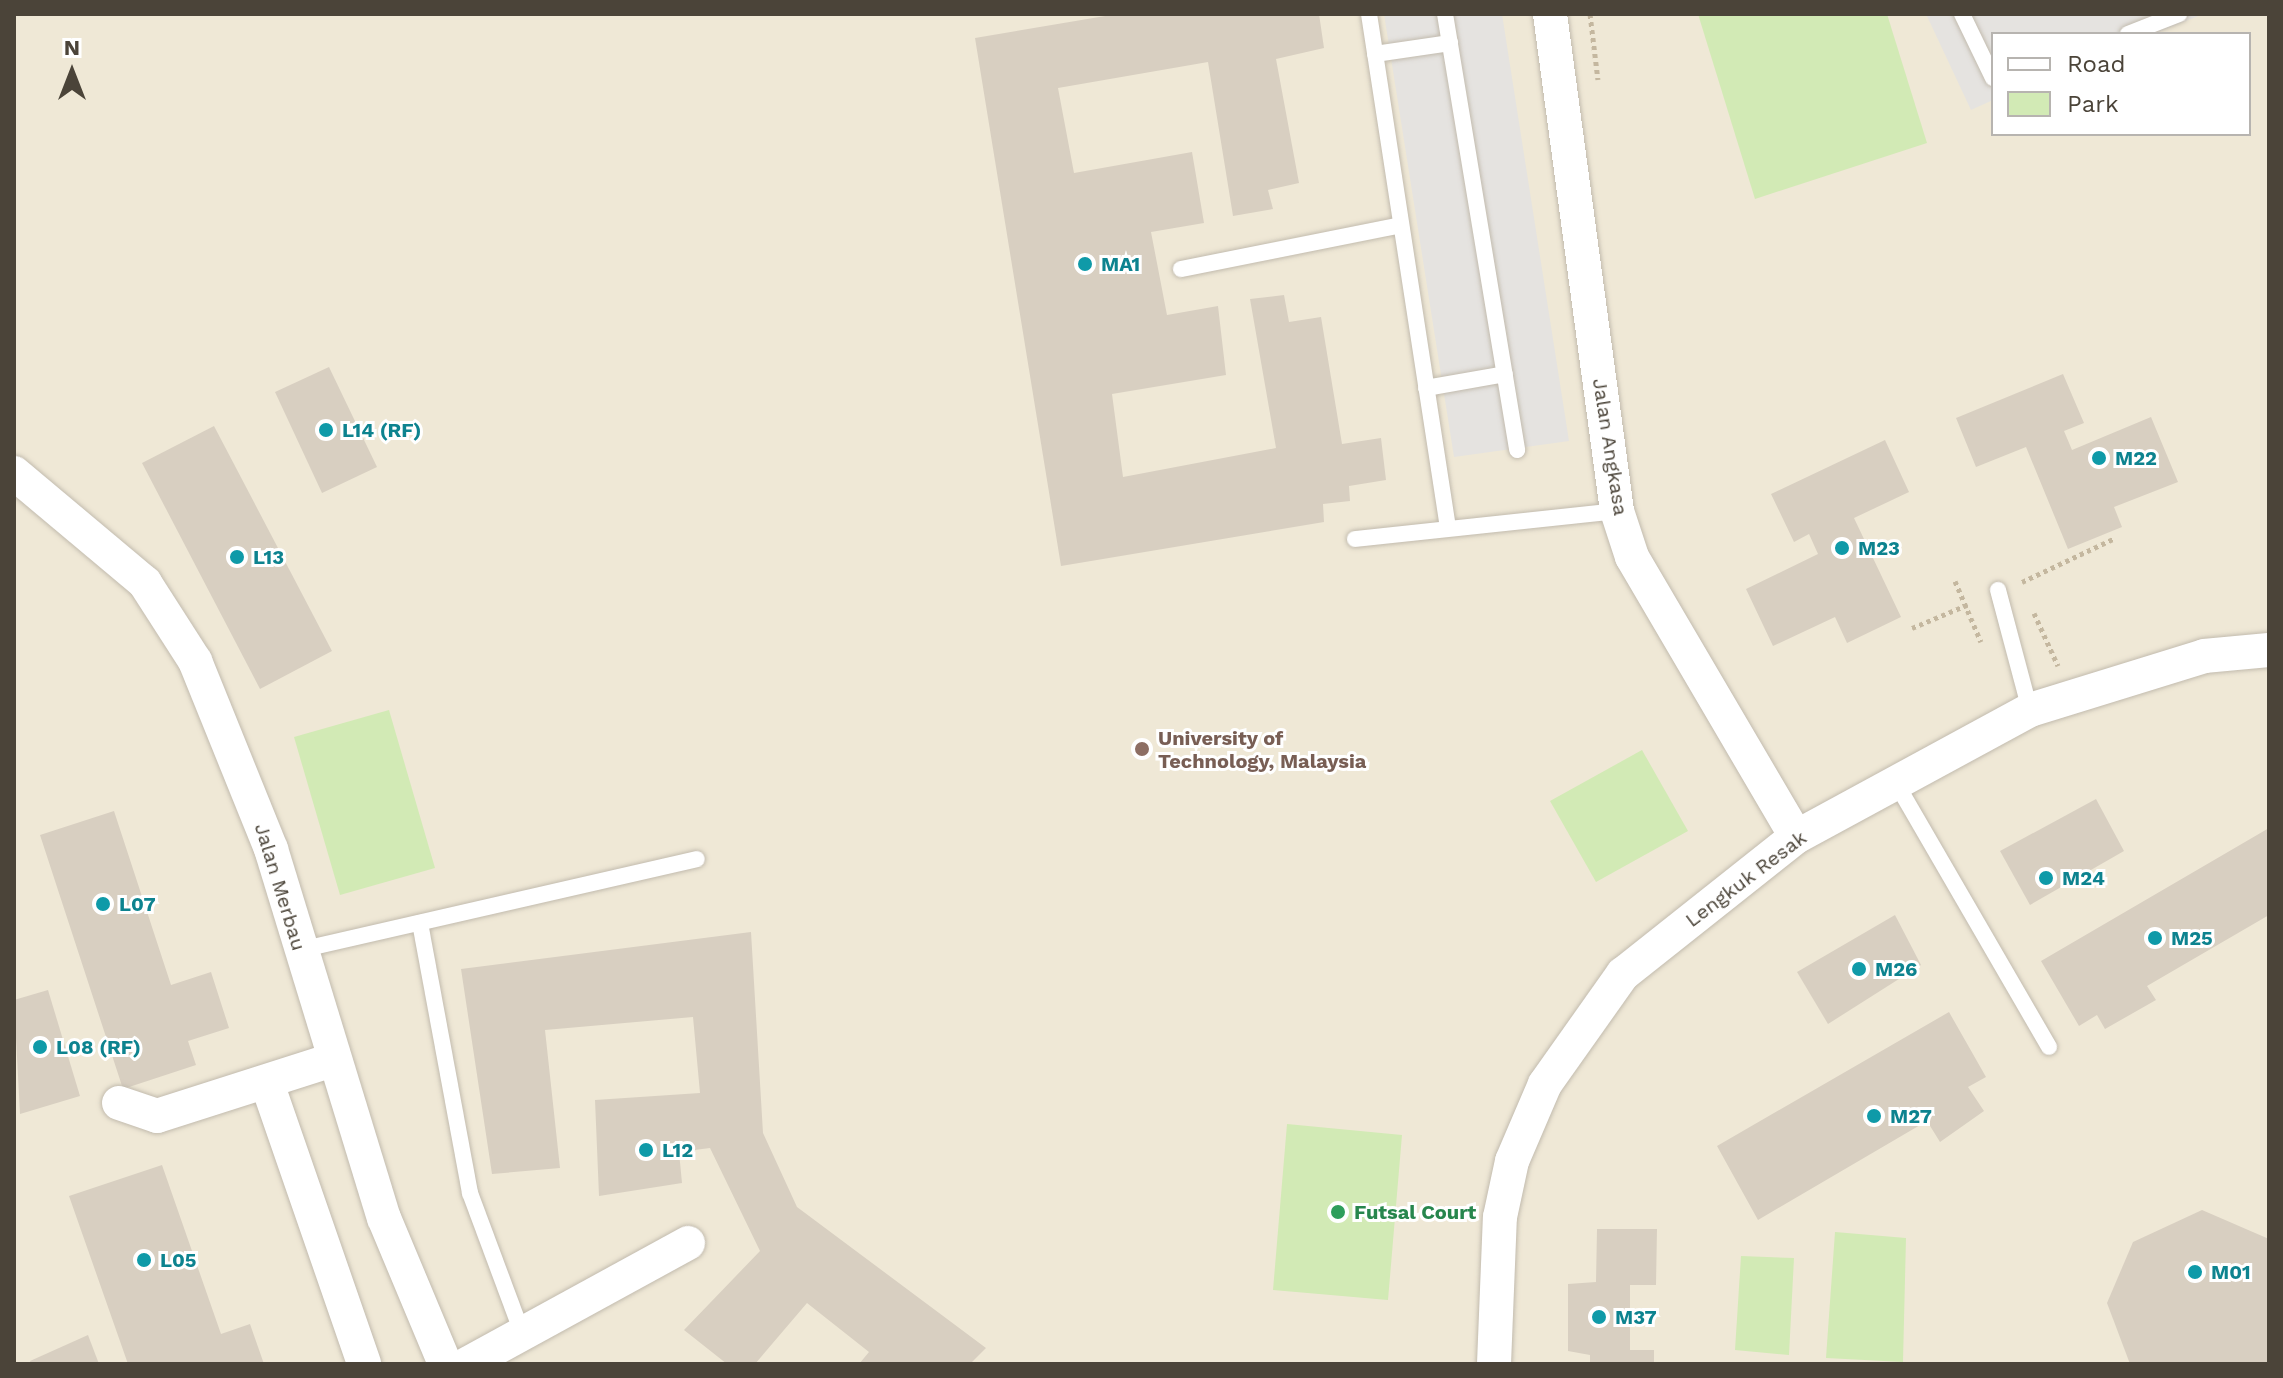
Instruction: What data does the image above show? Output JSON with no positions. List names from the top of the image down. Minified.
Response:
{"streets":{"street":["Jalan Angkasa","Lengkuk Resak","Jalan Merbau"]},"crossings":[["Jalan Angkasa","Lengkuk Resak"]],"places":["MA1","L14 (RF)","M22","M23","L13","University of Technology, Malaysia","M24","L07","M25","M26","L08 (RF)","M27","L12","Futsal Court","L05","M01","M37"],"legend":["Road","Park"],"north":"top"}
